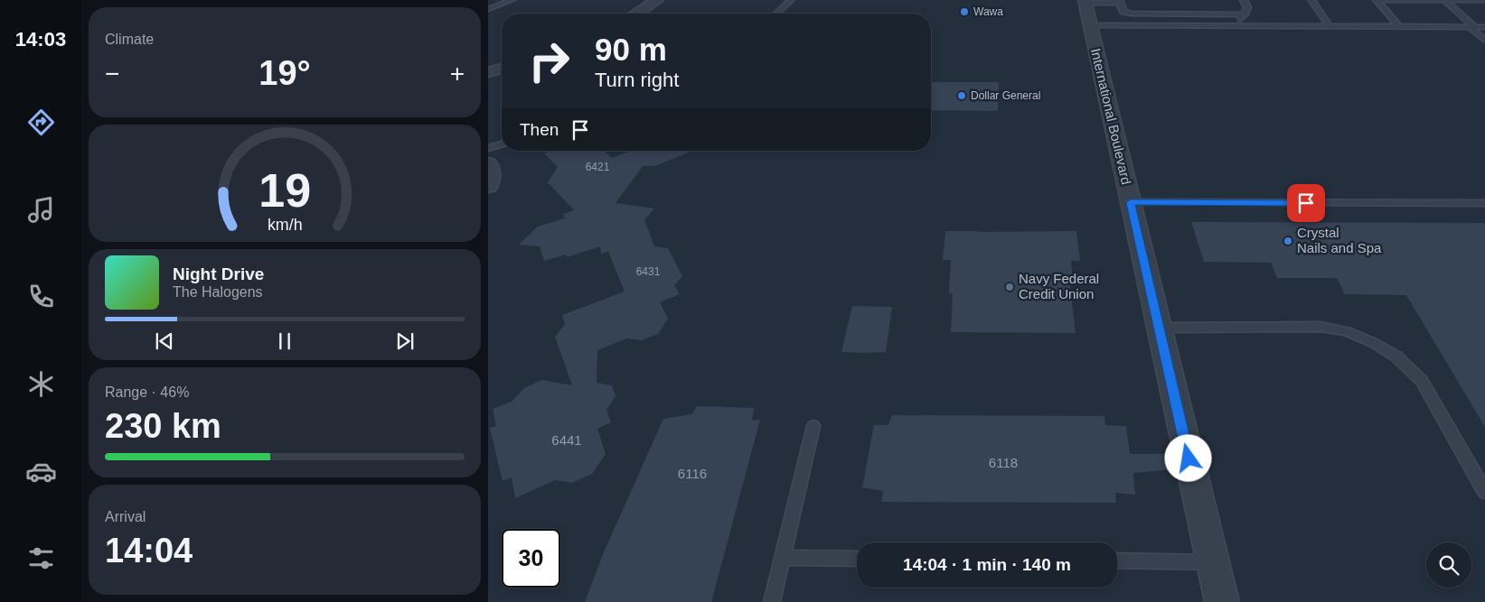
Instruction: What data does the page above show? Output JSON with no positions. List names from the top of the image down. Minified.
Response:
{"streets":{"street":["International Boulevard"]},"places":["Wawa","Dollar General","Crystal Nails and Spa","Navy Federal Credit Union"],"house_numbers":["6421","6431","6441","6118","6116"],"page":{"tabs":"14:03","tile":["Climate",["Range · 46%","230 km"],["Arrival","14:04"]],"turn":["90 m","Turn right"],"heat":["−","19°","+"],"then":"Then","song":["Night Drive","The Halogens"],"limit":"30","trip":"14:04 · 1 min · 140 m","gauge":["19","km/h"]}}
